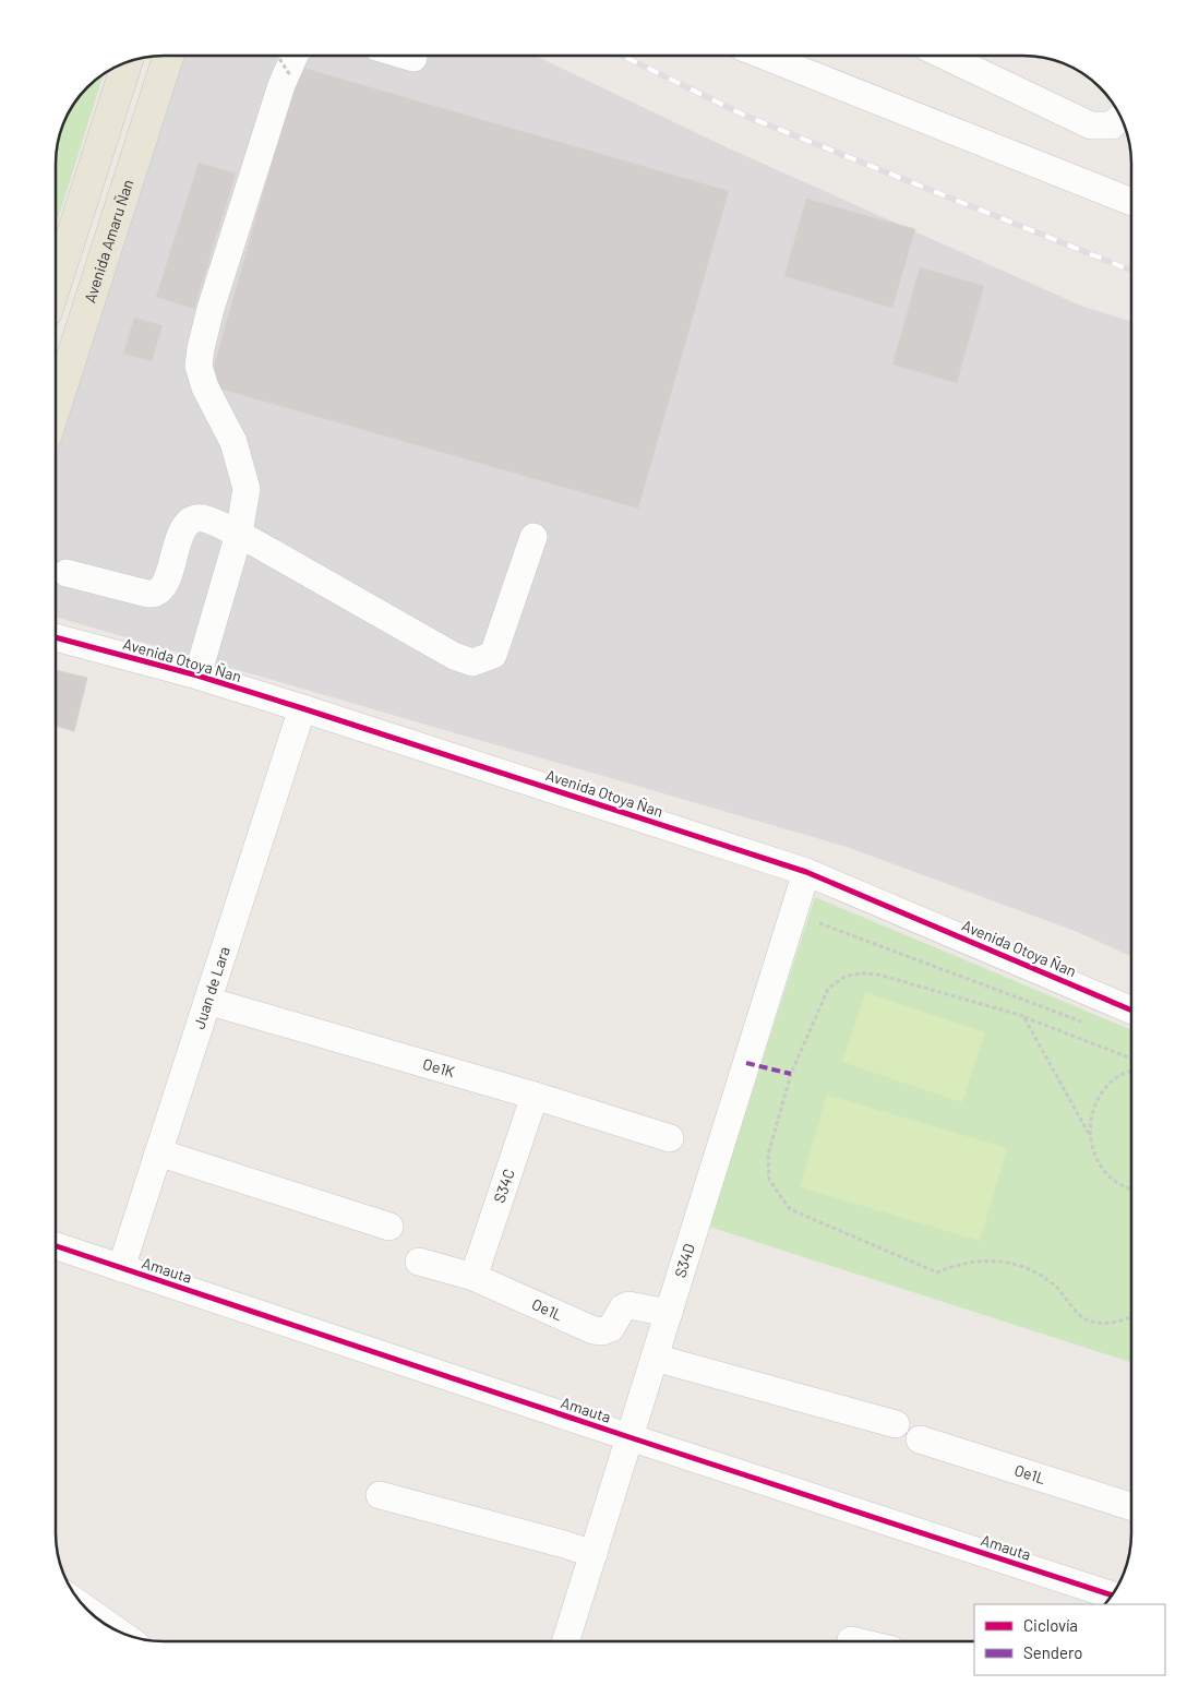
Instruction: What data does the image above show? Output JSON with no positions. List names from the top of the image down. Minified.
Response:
{"streets":{"main road":["Avenida Amaru Ñan"],"street":["Avenida Otoya Ñan","Juan de Lara","Oe1K","S34C","S34D","Amauta","Oe1L"]},"crossings":[["Avenida Otoya Ñan","Juan de Lara"],["Avenida Otoya Ñan","S34D"],["Juan de Lara","Oe1K"],["Juan de Lara","Amauta"],["Oe1K","S34C"],["S34C","Oe1L"],["S34D","Amauta"],["S34D","Oe1L"]],"legend":["Ciclovía","Sendero"]}
